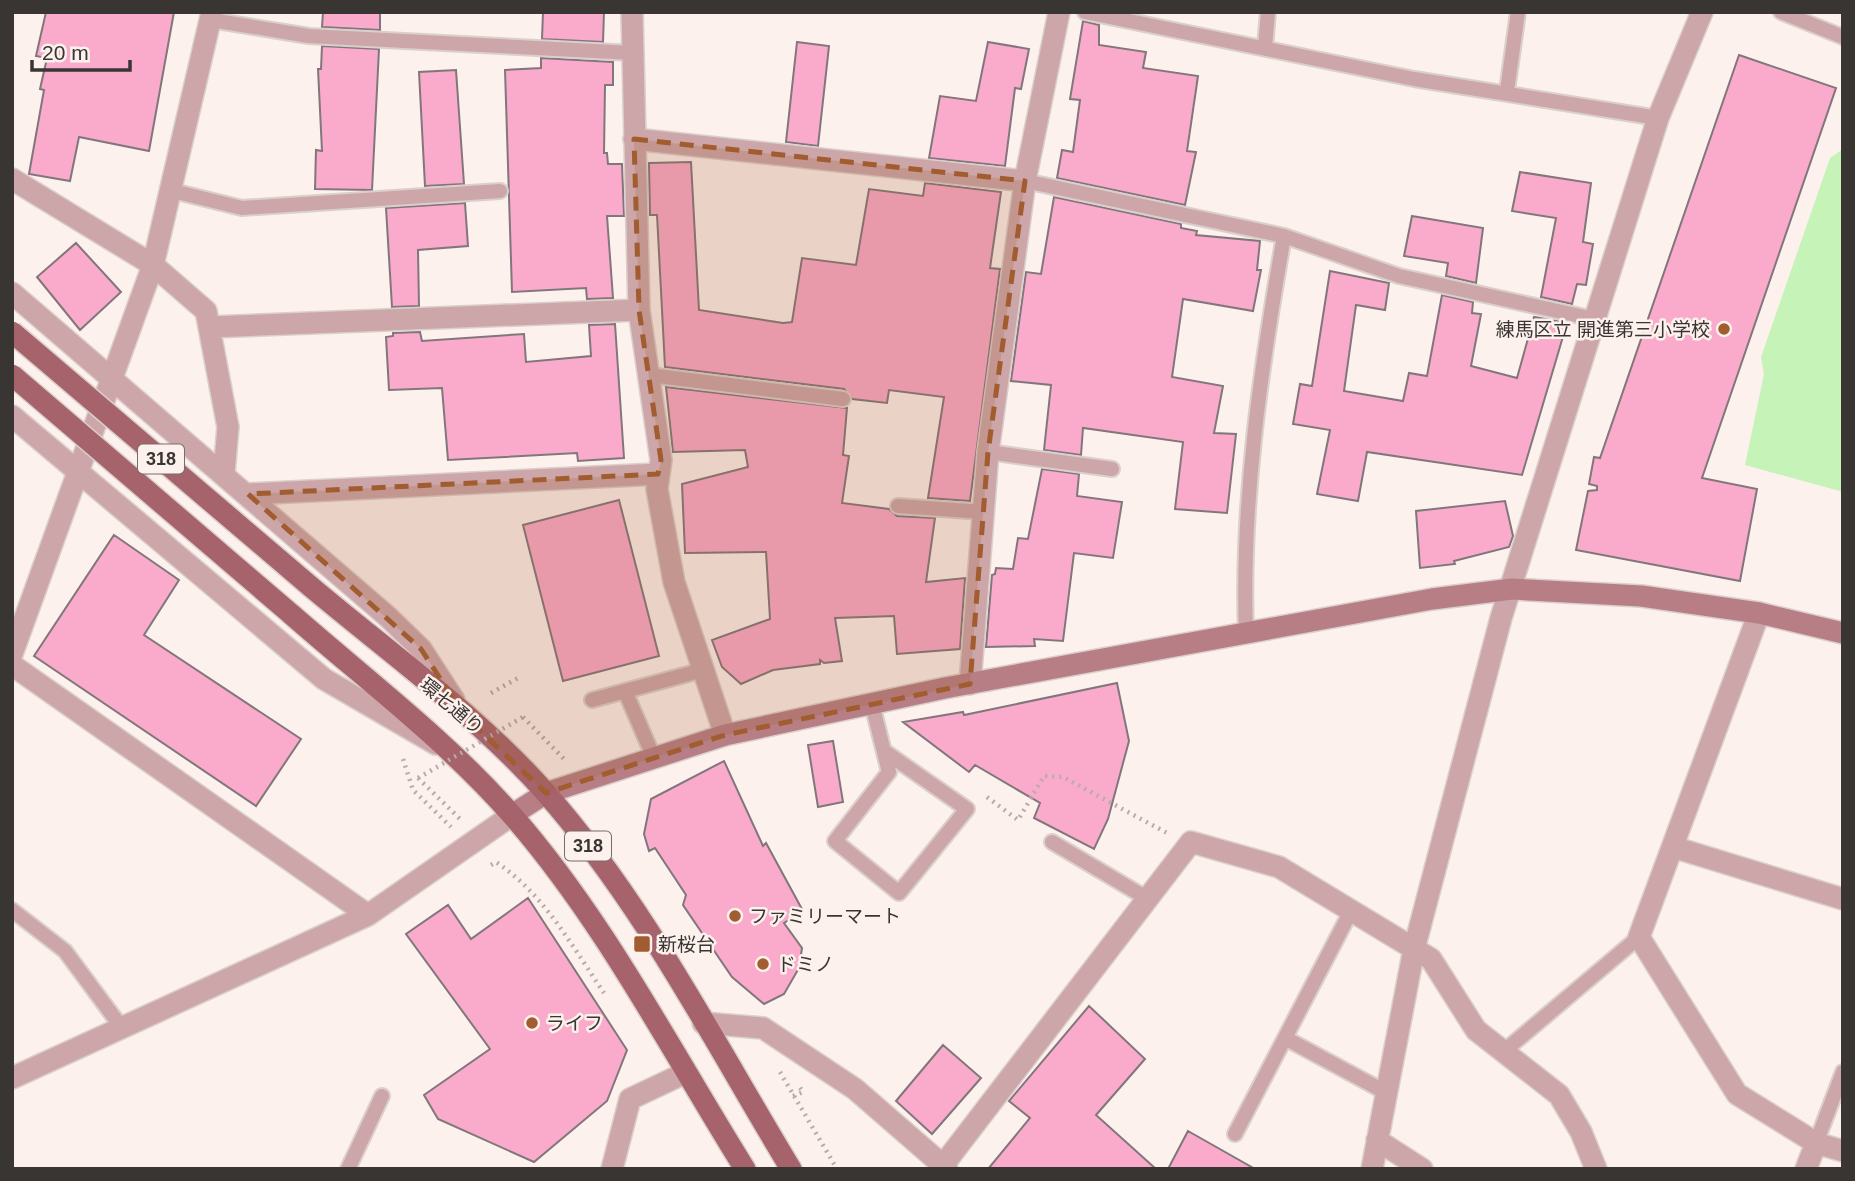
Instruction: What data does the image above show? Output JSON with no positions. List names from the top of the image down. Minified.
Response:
{"streets":{"main road":["318","環七通り"]},"places":{"other":["練馬区立 開進第三小学校","ファミリーマート","ドミノ","ライフ"],"transit":["新桜台"]},"scale_bar":"20 m"}
